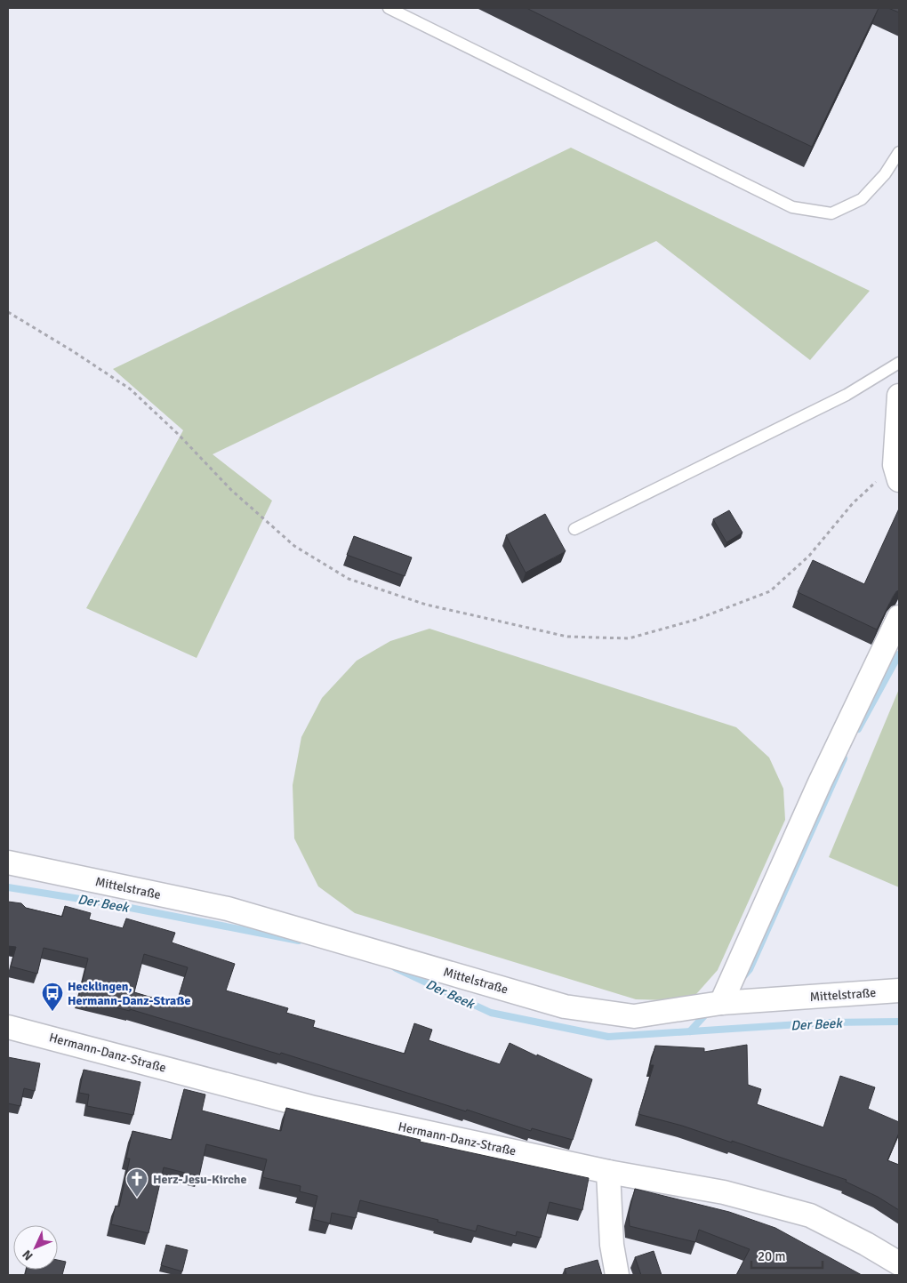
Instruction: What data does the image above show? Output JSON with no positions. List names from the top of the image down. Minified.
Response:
{"streets":{"street":["Mittelstraße","Hermann-Danz-Straße"]},"water":["Der Beek"],"places":{"bus stop":["Hecklingen, Hermann-Danz-Straße"],"church":["Herz-Jesu-Kirche"]},"scale_bar":"20 m","north":"bottom left"}
